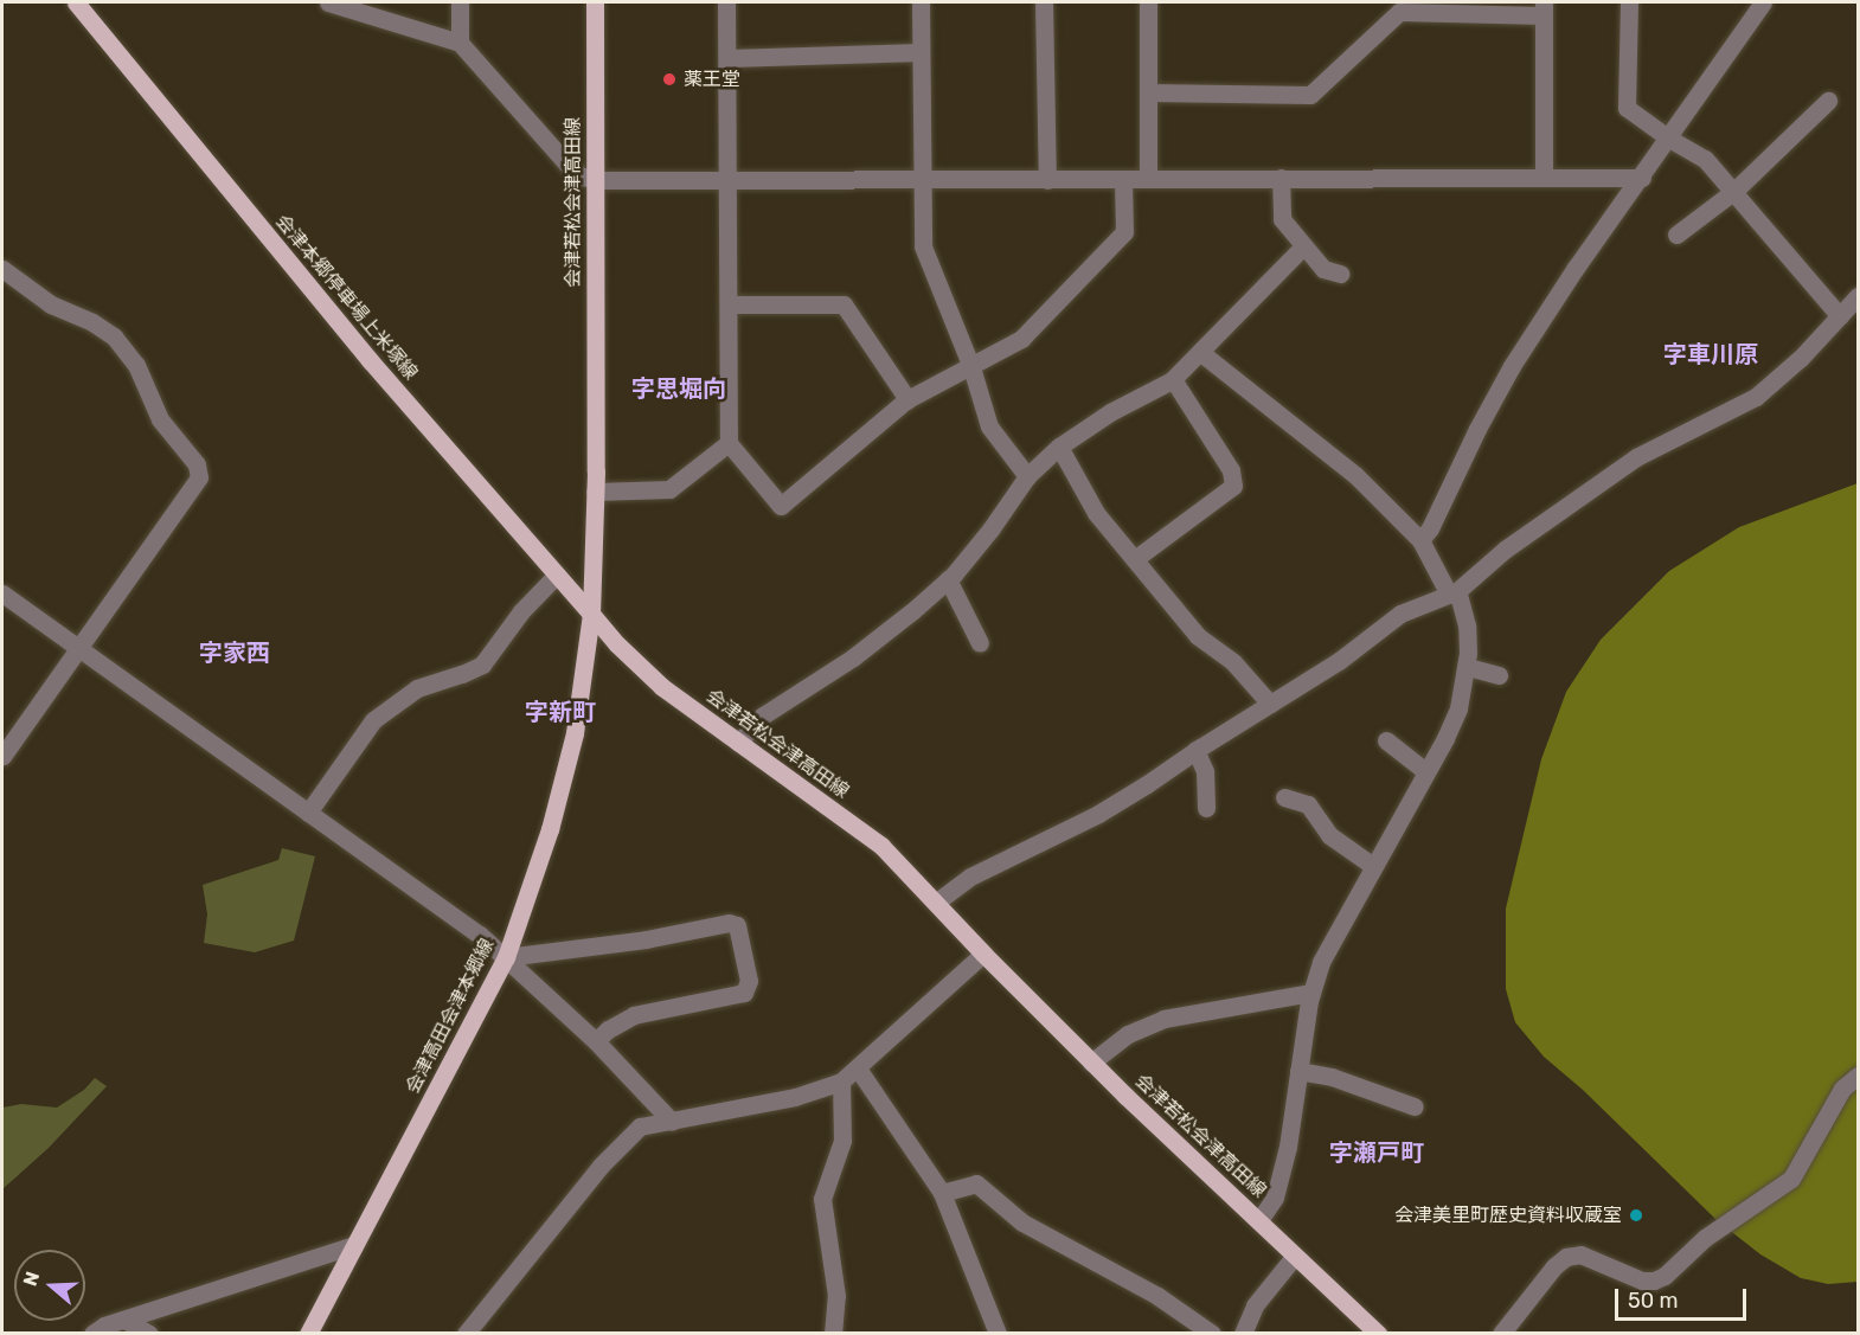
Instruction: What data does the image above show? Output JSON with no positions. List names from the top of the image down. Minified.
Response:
{"streets":{"main road":["会津若松会津高田線","会津本郷停車場上米塚線","会津高田会津本郷線"]},"crossings":[["会津若松会津高田線","会津本郷停車場上米塚線"],["会津若松会津高田線","会津高田会津本郷線"],["会津本郷停車場上米塚線","会津高田会津本郷線"]],"districts":["字車川原","字思堀向","字家西","字新町","字瀬戸町"],"places":["薬王堂","会津美里町歴史資料収蔵室"],"scale_bar":"50 m","north":"left"}
